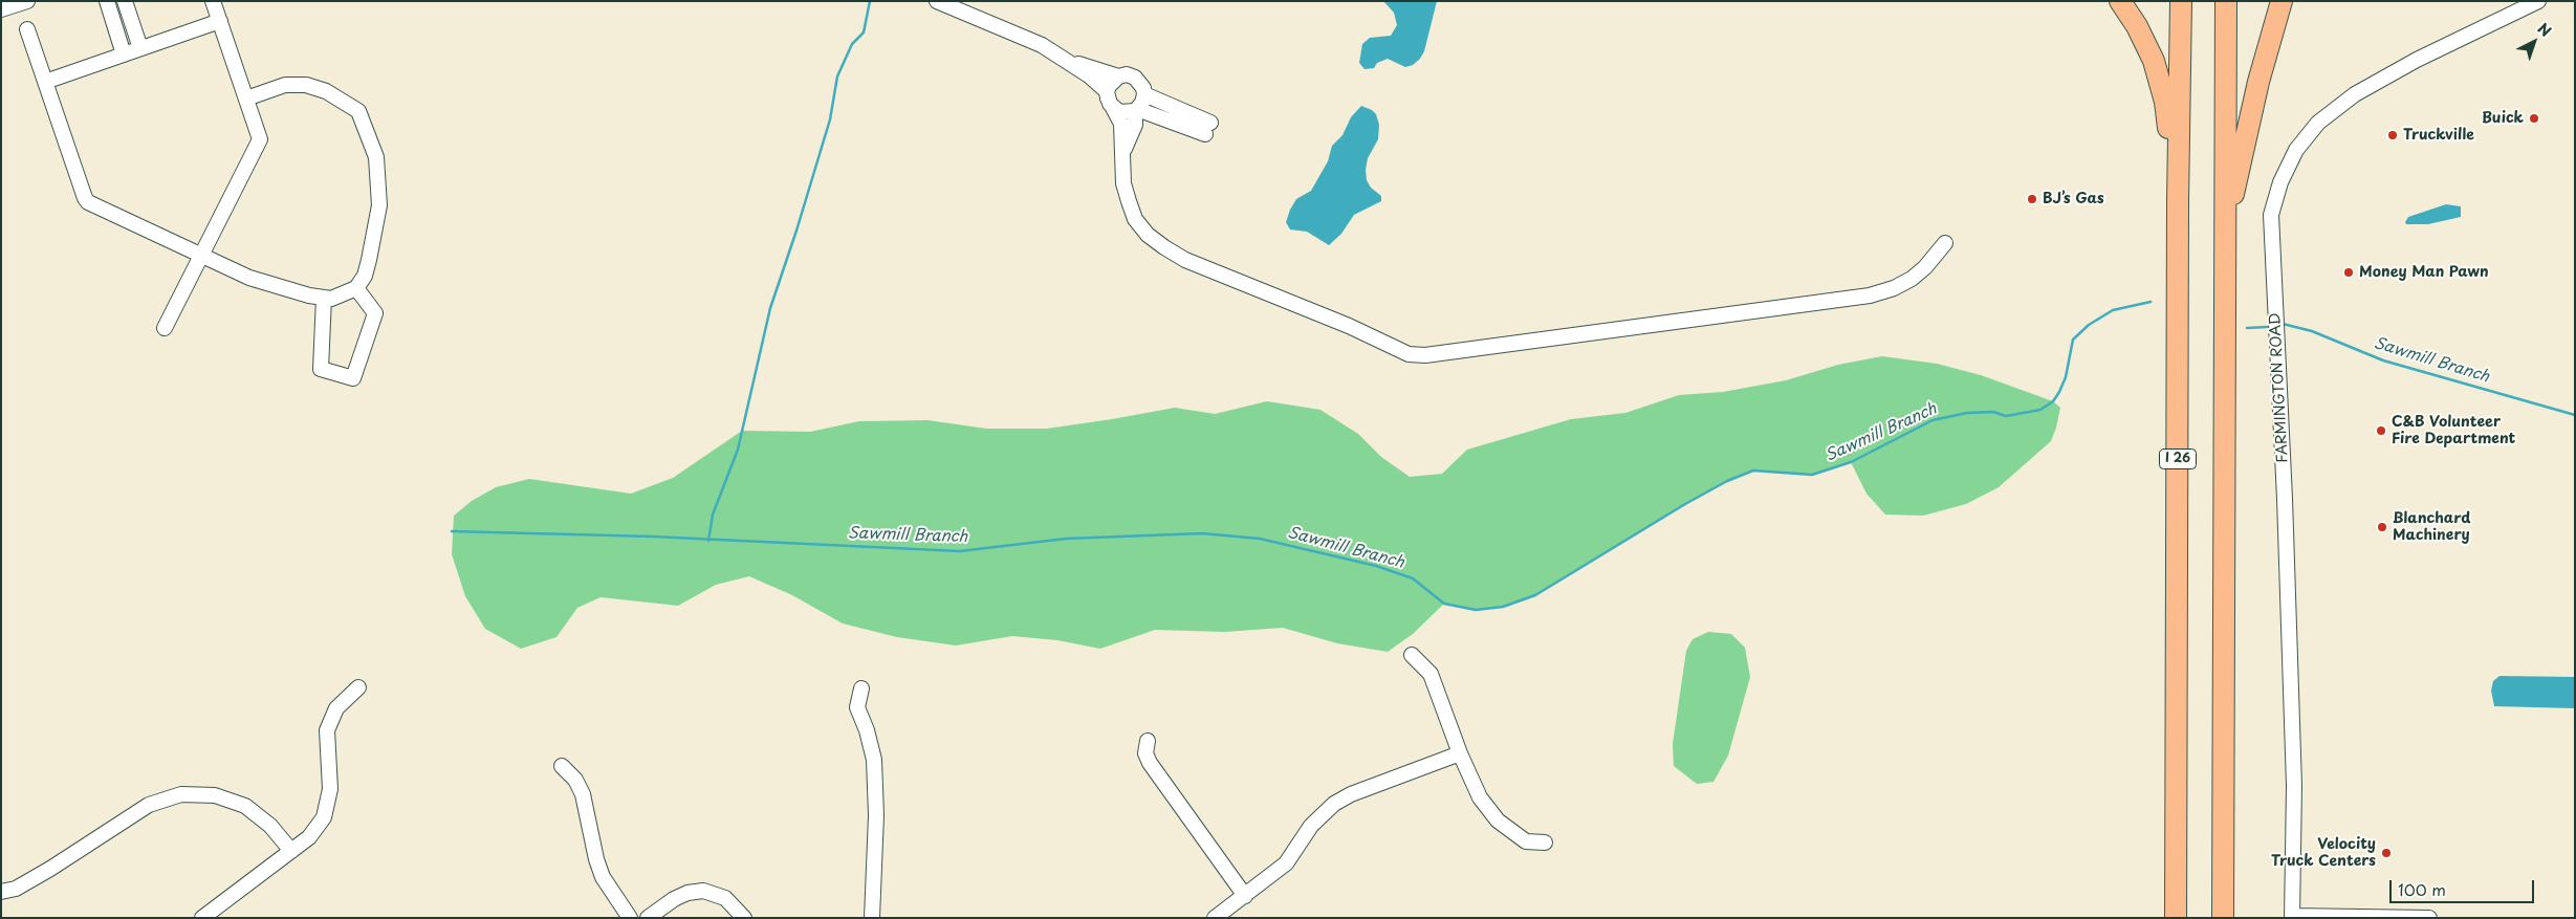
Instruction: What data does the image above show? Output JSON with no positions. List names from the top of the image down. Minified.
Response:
{"streets":{"highway":["I 26"],"street":["FARMINGTON ROAD"]},"water":["Sawmill Branch"],"places":["Buick","Truckville","BJ’s Gas","Money Man Pawn","C&B Volunteer Fire Department","Blanchard Machinery","Velocity Truck Centers"],"scale_bar":"100 m","north":"top right"}
